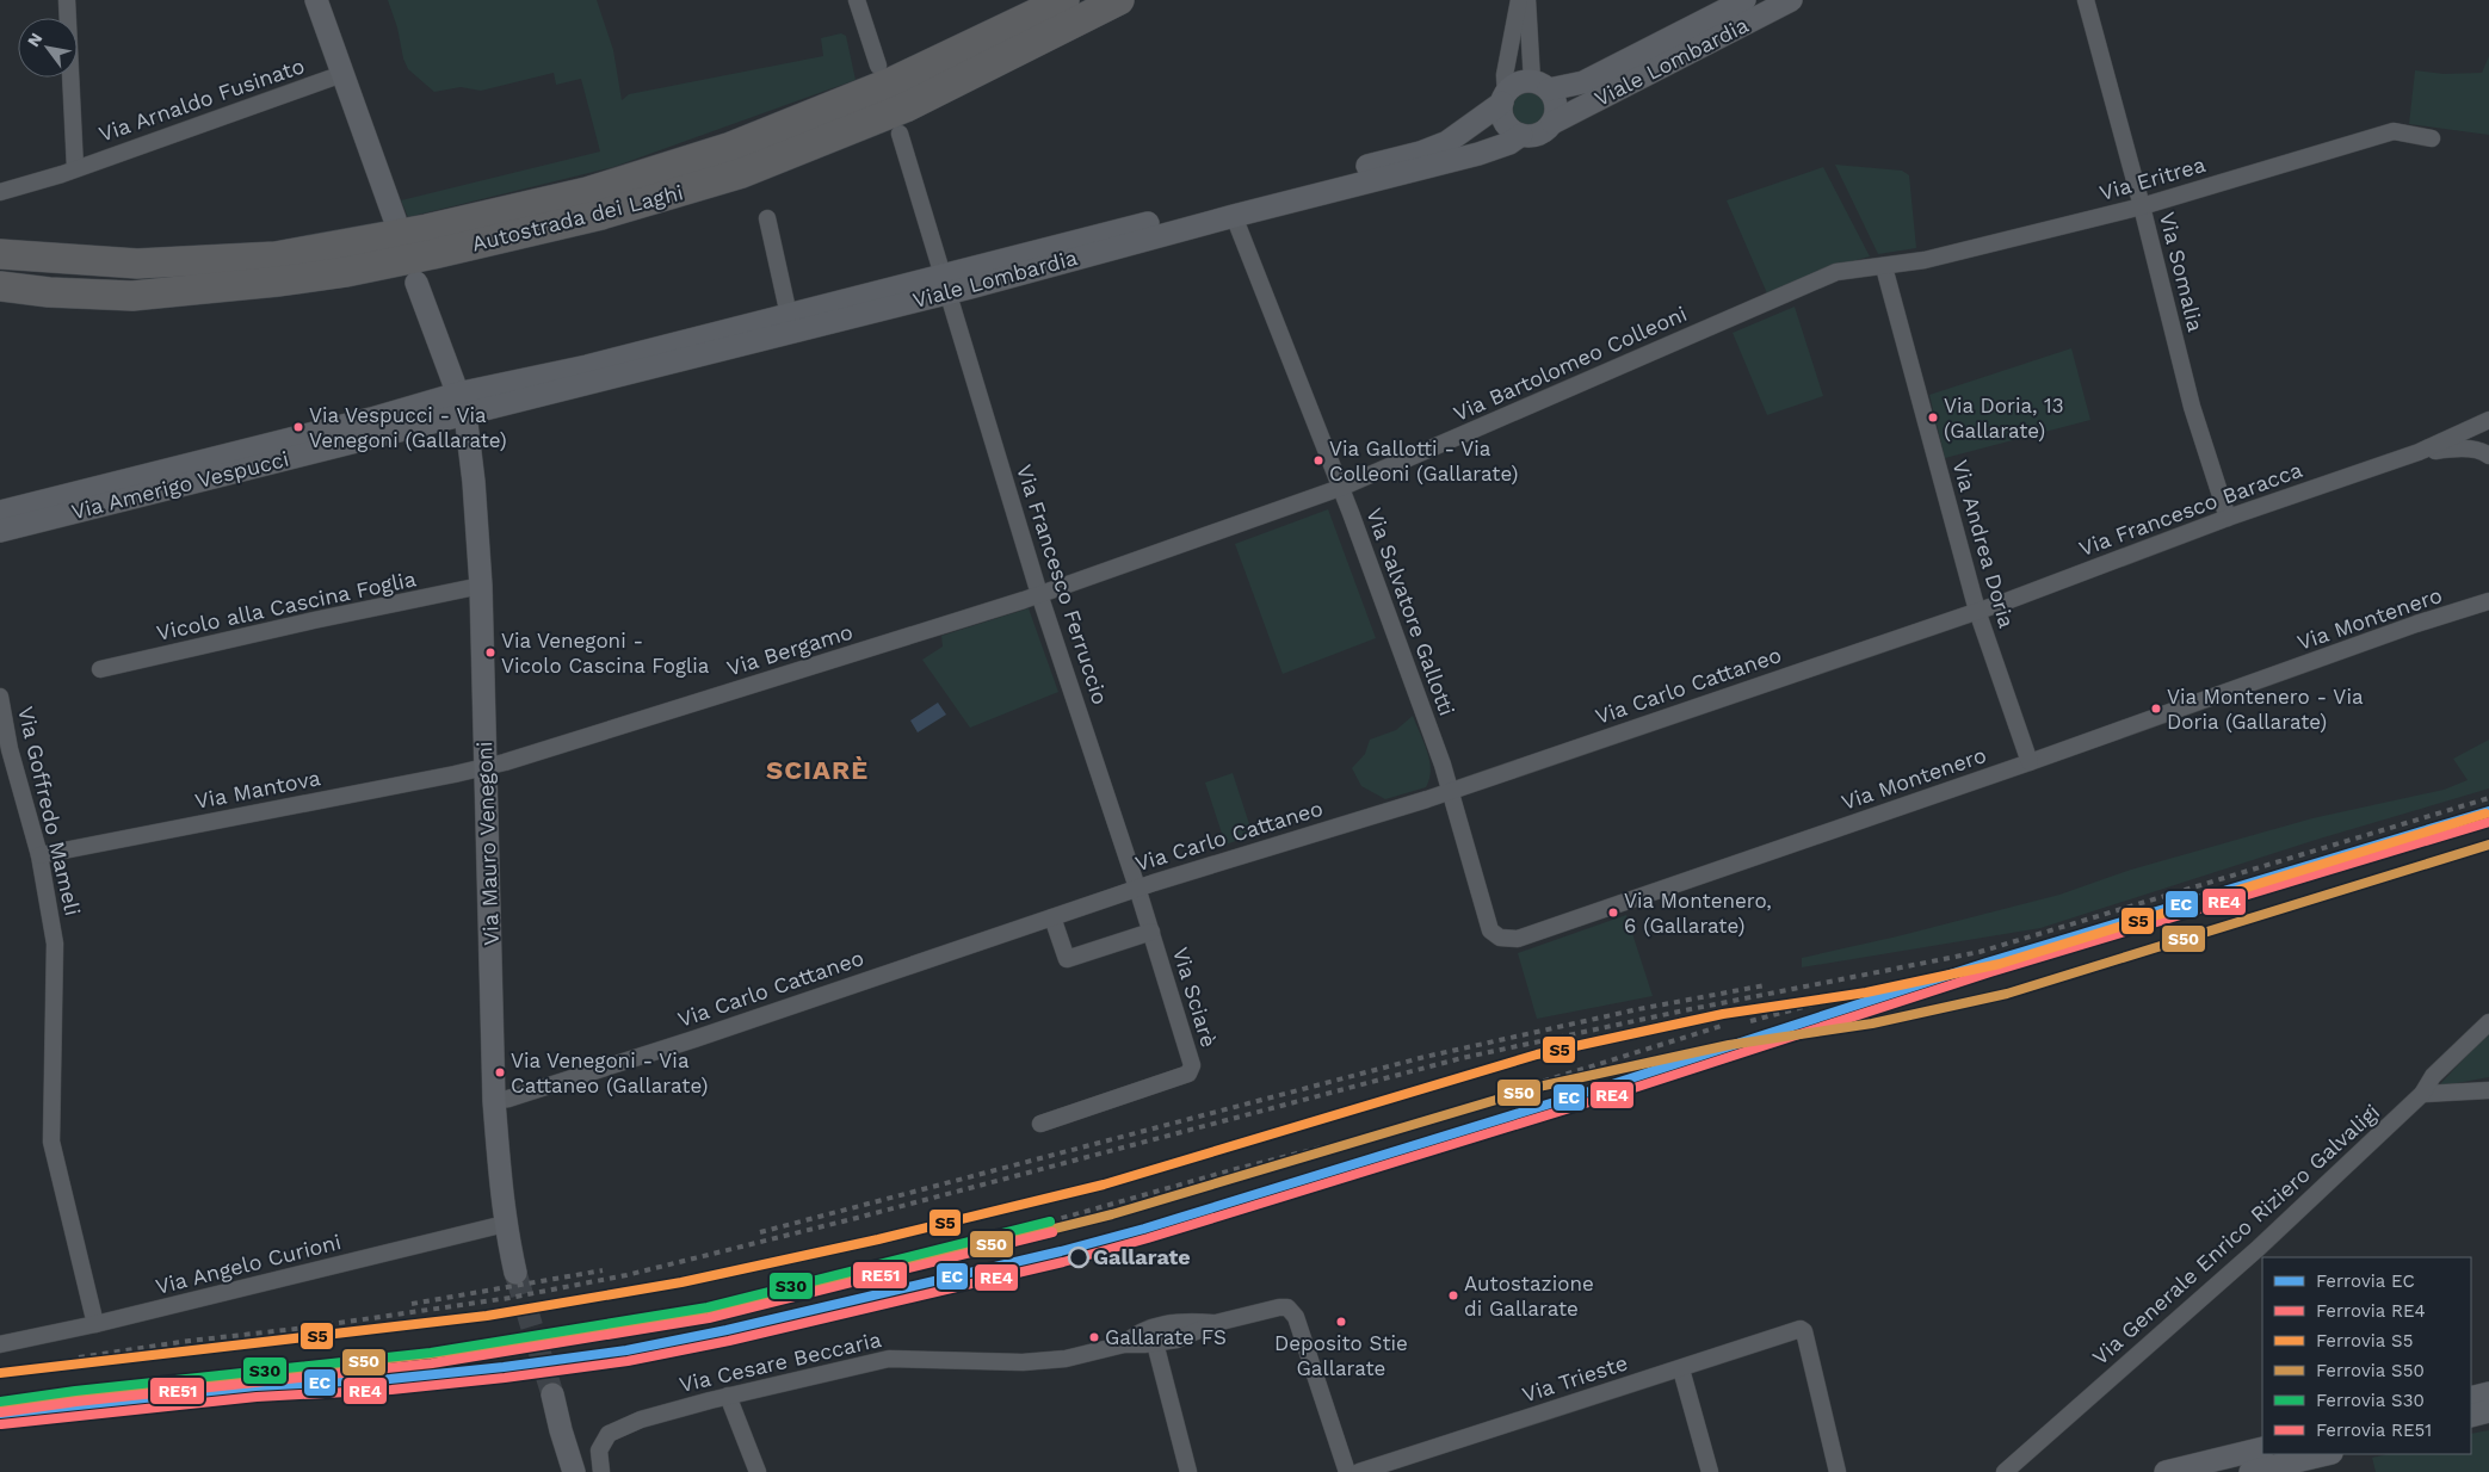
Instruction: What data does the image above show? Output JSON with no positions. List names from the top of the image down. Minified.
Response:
{"streets":{"highway":["Autostrada dei Laghi"],"main road":["Viale Lombardia","Via Amerigo Vespucci","Via Mauro Venegoni"],"street":["Via Arnaldo Fusinato","Via Eritrea","Via Somalia","Via Bartolomeo Colleoni","Via Francesco Baracca","Via Andrea Doria","Via Francesco Ferruccio","Vicolo alla Cascina Foglia","Via Salvatore Gallotti","Via Montenero","Via Bergamo","Via Carlo Cattaneo","Via Mantova","Via Goffredo Mameli","Via Sciarè","Via Generale Enrico Riziero Galvaligi","Via Angelo Curioni","Via Cesare Beccaria","Via Trieste"]},"crossings":[["Viale Lombardia","Via Amerigo Vespucci"],["Viale Lombardia","Via Francesco Ferruccio"],["Viale Lombardia","Via Salvatore Gallotti"],["Viale Lombardia","Via Mauro Venegoni"],["Via Eritrea","Via Somalia"],["Via Eritrea","Via Bartolomeo Colleoni"],["Via Eritrea","Via Andrea Doria"],["Via Somalia","Via Francesco Baracca"],["Via Bartolomeo Colleoni","Via Andrea Doria"],["Via Bartolomeo Colleoni","Via Francesco Ferruccio"],["Via Bartolomeo Colleoni","Via Salvatore Gallotti"],["Via Bartolomeo Colleoni","Via Bergamo"],["Via Amerigo Vespucci","Via Mauro Venegoni"],["Via Francesco Baracca","Via Andrea Doria"],["Via Francesco Baracca","Via Carlo Cattaneo"],["Via Andrea Doria","Via Montenero"],["Via Andrea Doria","Via Carlo Cattaneo"],["Via Francesco Ferruccio","Via Bergamo"],["Via Francesco Ferruccio","Via Carlo Cattaneo"],["Via Francesco Ferruccio","Via Sciarè"],["Vicolo alla Cascina Foglia","Via Mauro Venegoni"],["Via Salvatore Gallotti","Via Montenero"],["Via Salvatore Gallotti","Via Carlo Cattaneo"],["Via Montenero","Via Carlo Cattaneo"],["Via Bergamo","Via Mantova"],["Via Bergamo","Via Mauro Venegoni"],["Via Carlo Cattaneo","Via Mauro Venegoni"],["Via Carlo Cattaneo","Via Sciarè"],["Via Mantova","Via Goffredo Mameli"],["Via Mantova","Via Mauro Venegoni"],["Via Goffredo Mameli","Via Angelo Curioni"],["Via Mauro Venegoni","Via Angelo Curioni"]],"districts":["SCIARÈ"],"places":["Via Doria, 13 (Gallarate)","Via Vespucci - Via Venegoni (Gallarate)","Via Gallotti - Via Colleoni (Gallarate)","Via Venegoni - Vicolo Cascina Foglia","Via Montenero - Via Doria (Gallarate)","Via Montenero, 6 (Gallarate)","Via Venegoni - Via Cattaneo (Gallarate)","Gallarate","Autostazione di Gallarate","Deposito Stie Gallarate","Gallarate FS"],"lines":["rail line EC","rail line S5","rail line RE4","rail line S50","rail line S30","rail line RE51"],"legend":["Ferrovia EC","Ferrovia RE4","Ferrovia S5","Ferrovia S50","Ferrovia S30","Ferrovia RE51"],"north":"top left"}
